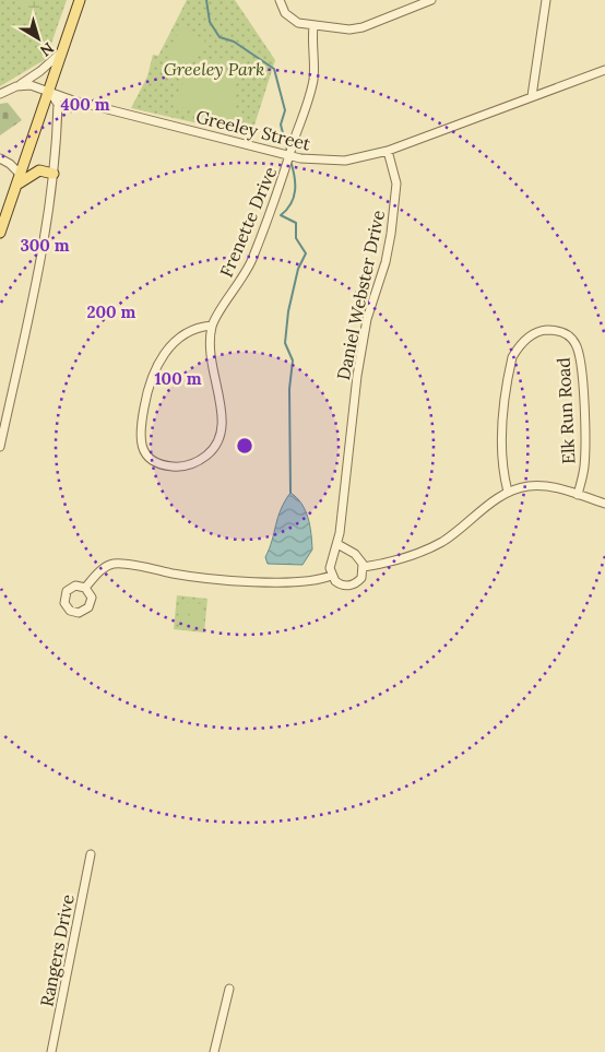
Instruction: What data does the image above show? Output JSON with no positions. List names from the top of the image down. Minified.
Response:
{"streets":{"street":["Greeley Street","Frenette Drive","Daniel Webster Drive","Elk Run Road","Rangers Drive"]},"crossings":[["Greeley Street","Frenette Drive"],["Greeley Street","Daniel Webster Drive"]],"parks":["Greeley Park"],"north":"bottom right","rings":["400 m","300 m","200 m","100 m"]}
